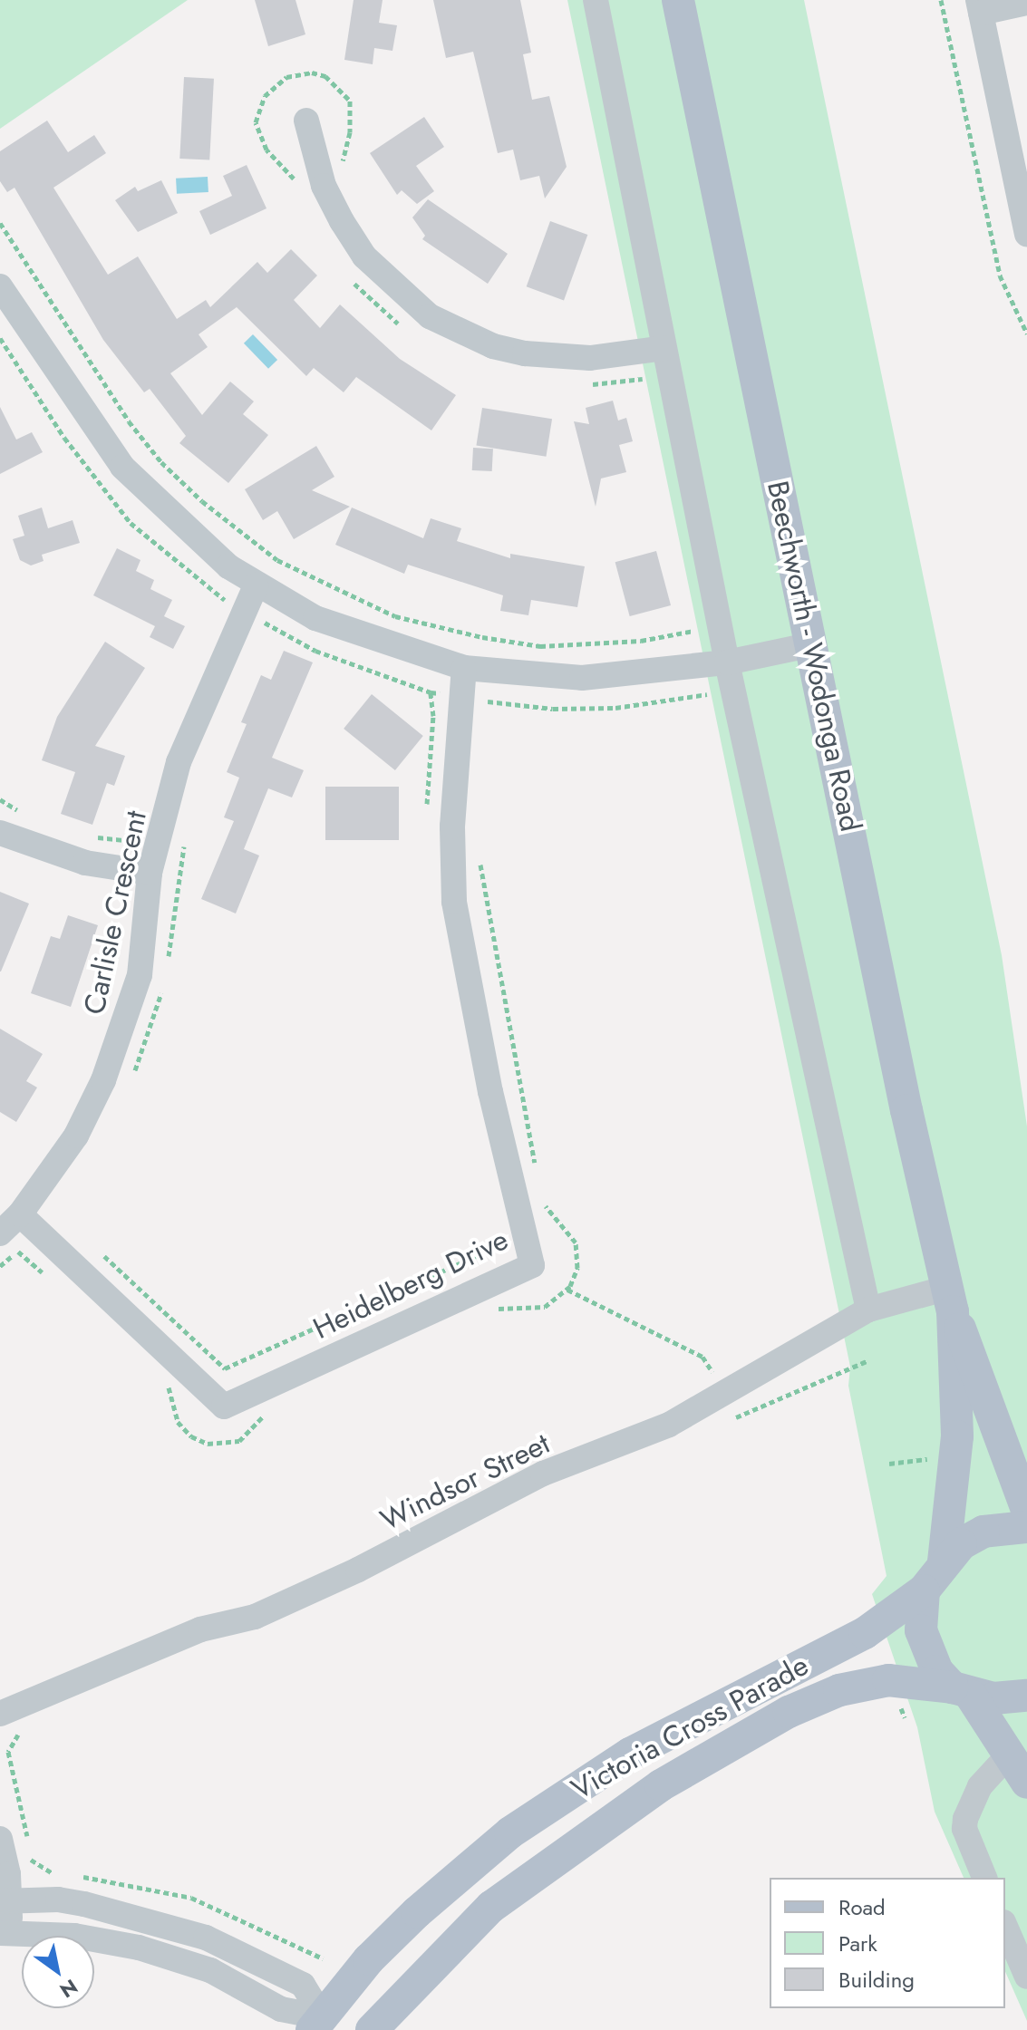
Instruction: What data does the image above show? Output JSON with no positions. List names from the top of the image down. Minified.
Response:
{"streets":{"main road":["Beechworth - Wodonga Road","Victoria Cross Parade"],"street":["Carlisle Crescent","Heidelberg Drive","Windsor Street"]},"crossings":[["Beechworth - Wodonga Road","Windsor Street"],["Carlisle Crescent","Heidelberg Drive"]],"legend":["Road","Park","Building"],"north":"bottom right"}
